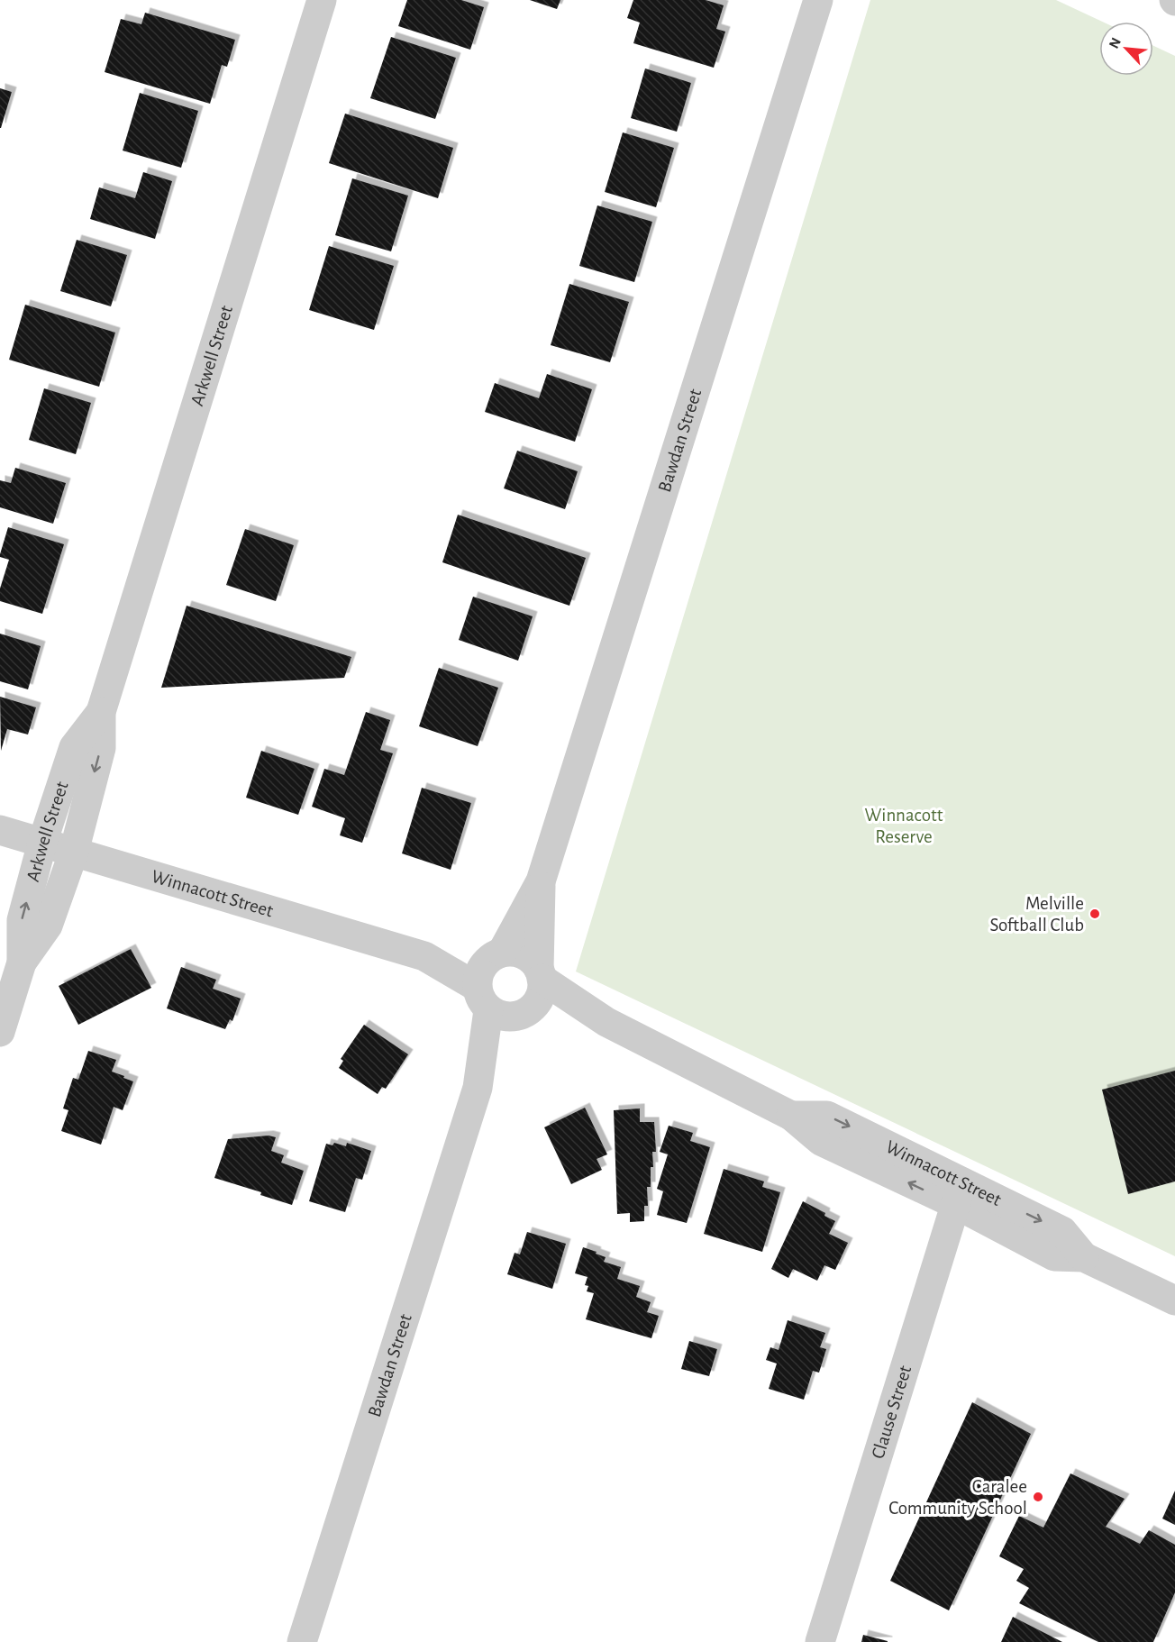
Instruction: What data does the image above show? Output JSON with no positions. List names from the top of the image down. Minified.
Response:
{"streets":{"street":["Arkwell Street","Bawdan Street","Winnacott Street","Clause Street"]},"crossings":[["Arkwell Street","Winnacott Street"],["Bawdan Street","Winnacott Street"],["Winnacott Street","Clause Street"]],"parks":["Winnacott Reserve"],"places":["Melville Softball Club","Caralee Community School"],"north":"top left"}
